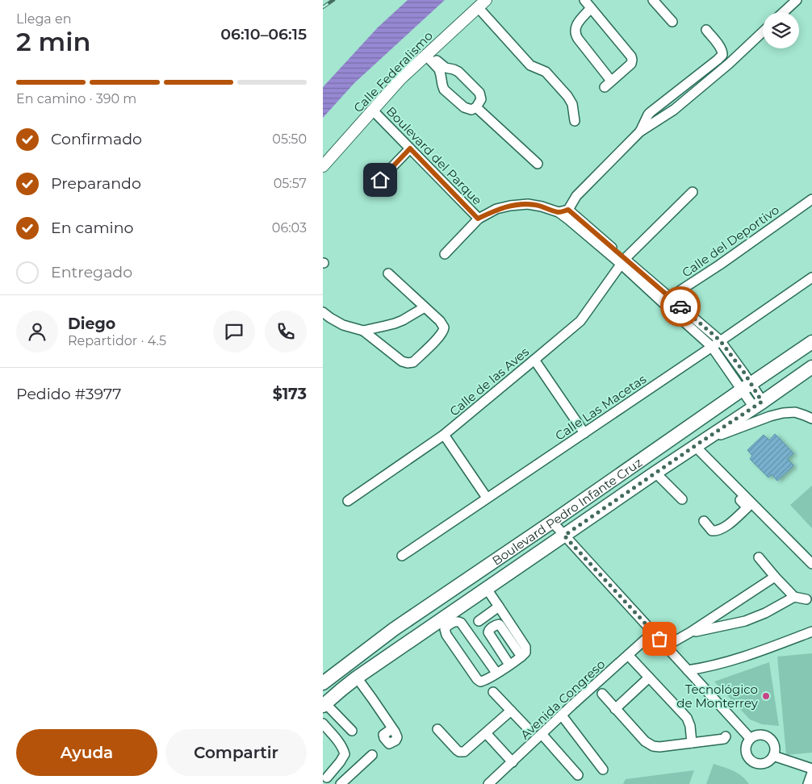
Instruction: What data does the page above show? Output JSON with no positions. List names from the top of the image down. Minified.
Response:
{"streets":{"highway":["Boulevard Pedro Infante Cruz"],"main road":["Calle Federalismo"],"street":["Boulevard del Parque","Calle del Deportivo","Calle de las Aves","Calle Las Macetas","Avenida Congreso"]},"crossings":[["Calle Federalismo","Boulevard del Parque"]],"places":["Tecnológico de Monterrey"],"page":{"heading":["2 min","Llega en","06:10–06:15"],"panel":["Diego","Repartidor · 4.5","Pedido #3977","$173"],"bar":"En camino · 390 m","list":[["Confirmado","05:50"],["Preparando","05:57"],["En camino","06:03"],"Entregado"],"buttons":["Ayuda","Compartir"]}}
